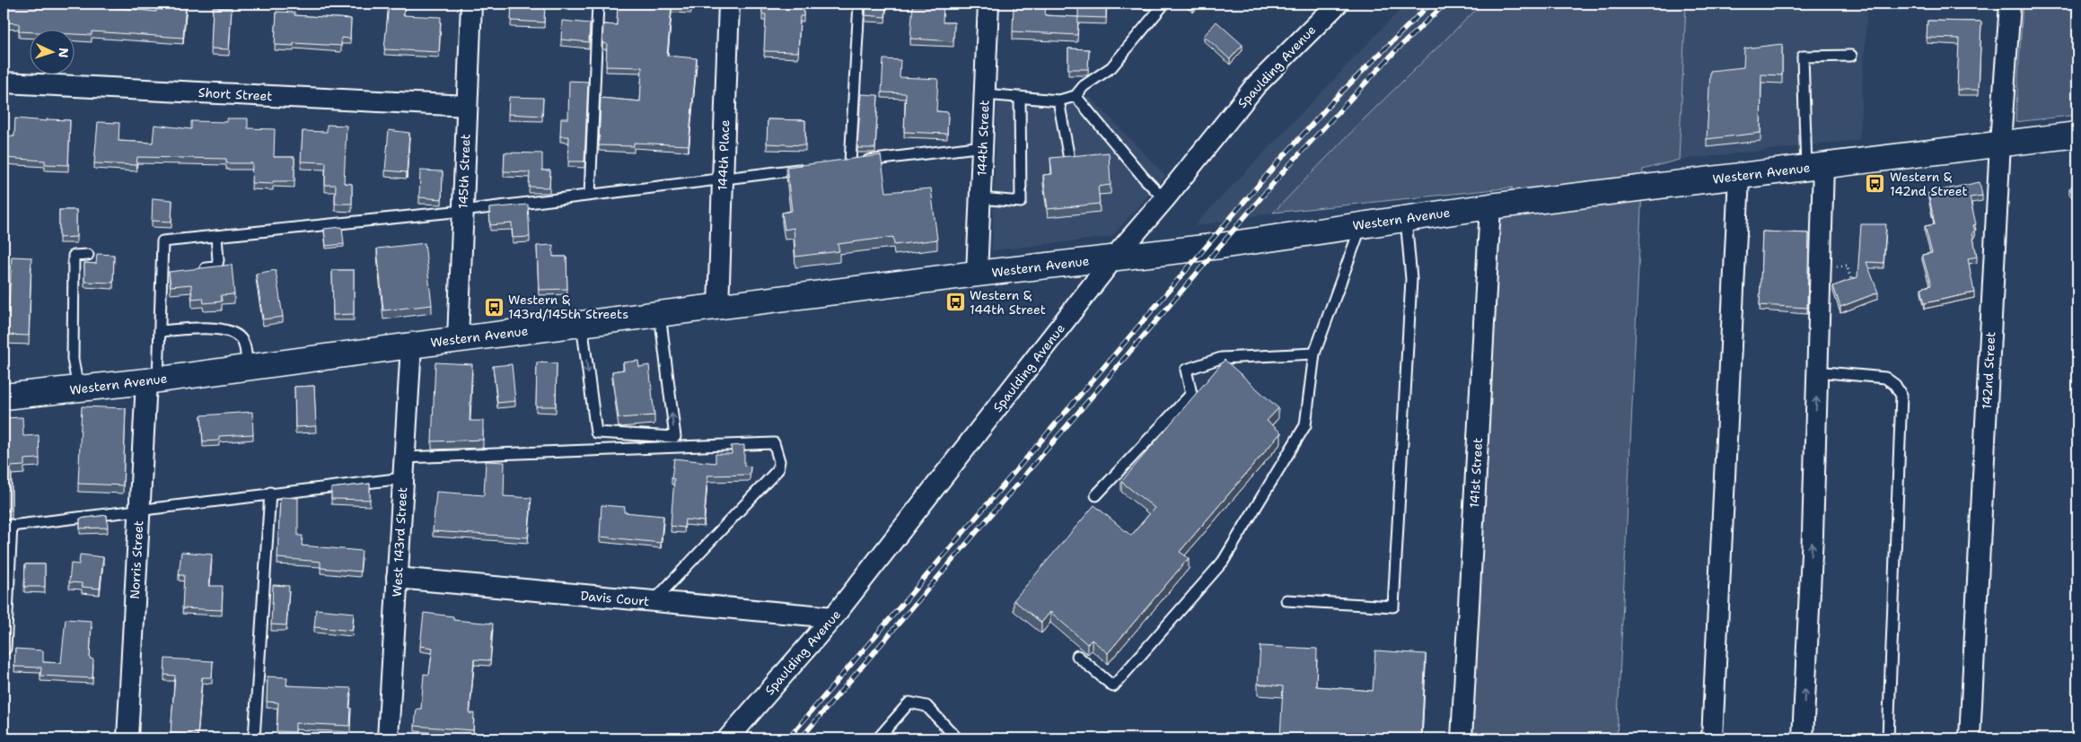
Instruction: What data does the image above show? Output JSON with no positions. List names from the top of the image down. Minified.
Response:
{"streets":{"main road":["Western Avenue"],"street":["Spaulding Avenue","Short Street","144th Street","144th Place","145th Street","142nd Street","141st Street","West 143rd Street","Norris Street","Davis Court"]},"crossings":[["Spaulding Avenue","Western Avenue"],["Spaulding Avenue","Davis Court"],["Short Street","145th Street"],["144th Street","Western Avenue"],["144th Place","Western Avenue"],["145th Street","Western Avenue"],["Western Avenue","142nd Street"],["Western Avenue","141st Street"],["Western Avenue","West 143rd Street"],["Western Avenue","Norris Street"],["West 143rd Street","Davis Court"]],"places":{"bus stop":["Western & 142nd Street","Western & 144th Street","Western & 143rd/145th Streets"]},"north":"right"}
